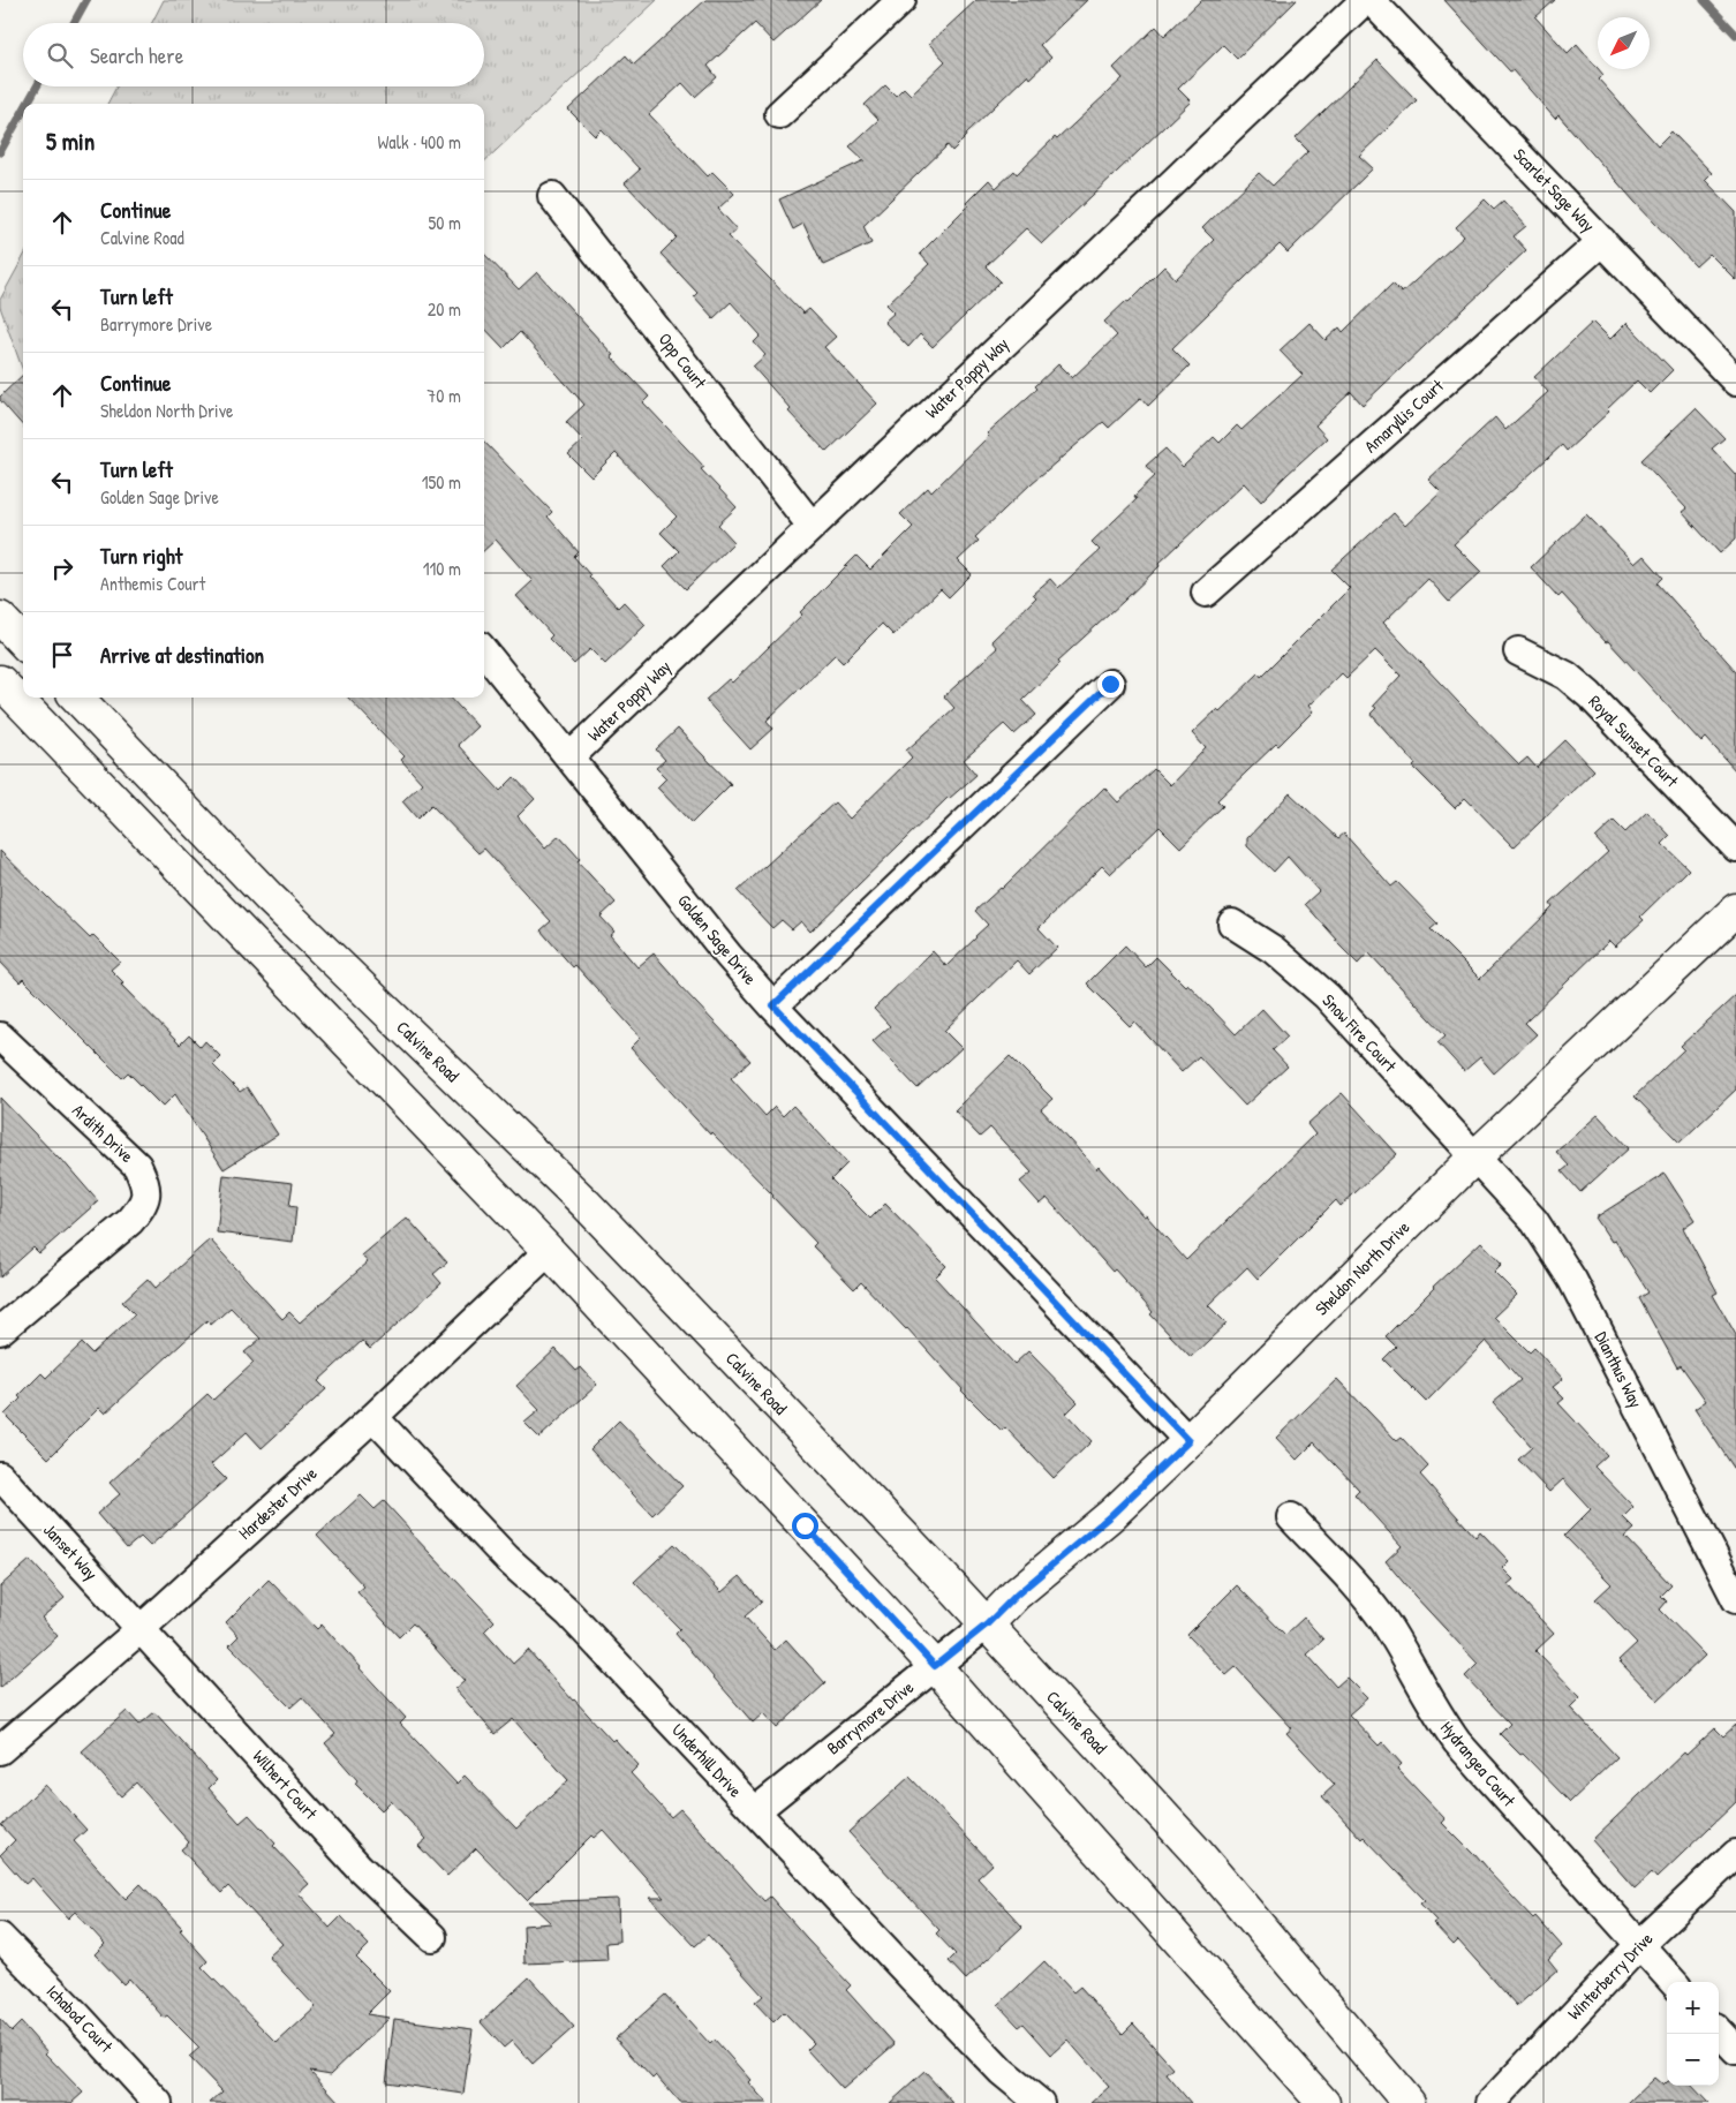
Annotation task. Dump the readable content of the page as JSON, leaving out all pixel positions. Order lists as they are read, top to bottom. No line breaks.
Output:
{"streets":{"main road":["Calvine Road","Sheldon North Drive"],"street":["Scarlet Sage Way","Opp Court","Water Poppy Way","Amaryllis Court","Royal Sunset Court","Golden Sage Drive","Snow Fire Court","Ardith Drive","Dianthus Way","Hardester Drive","Janset Way","Barrymore Drive","Underhill Drive","Hydrangea Court","Wilhert Court","Winterberry Drive","Ichabod Court"]},"crossings":[["Scarlet Sage Way","Amaryllis Court"],["Opp Court","Water Poppy Way"],["Water Poppy Way","Golden Sage Drive"],["Golden Sage Drive","Sheldon North Drive"],["Snow Fire Court","Sheldon North Drive"],["Snow Fire Court","Dianthus Way"],["Calvine Road","Sheldon North Drive"],["Calvine Road","Barrymore Drive"],["Sheldon North Drive","Dianthus Way"],["Sheldon North Drive","Barrymore Drive"],["Hardester Drive","Janset Way"],["Hardester Drive","Underhill Drive"],["Hardester Drive","Wilhert Court"],["Janset Way","Wilhert Court"],["Barrymore Drive","Underhill Drive"],["Hydrangea Court","Winterberry Drive"]],"north":"bottom left","page":{"search":"Search here","heading":["5 min","Walk · 400 m"],"list":[["Continue","Calvine Road","50 m"],["Turn left","Barrymore Drive","20 m"],["Continue","Sheldon North Drive","70 m"],["Turn left","Golden Sage Drive","150 m"],["Turn right","Anthemis Court","110 m"],"Arrive at destination"],"map_buttons":["+","−"]}}
